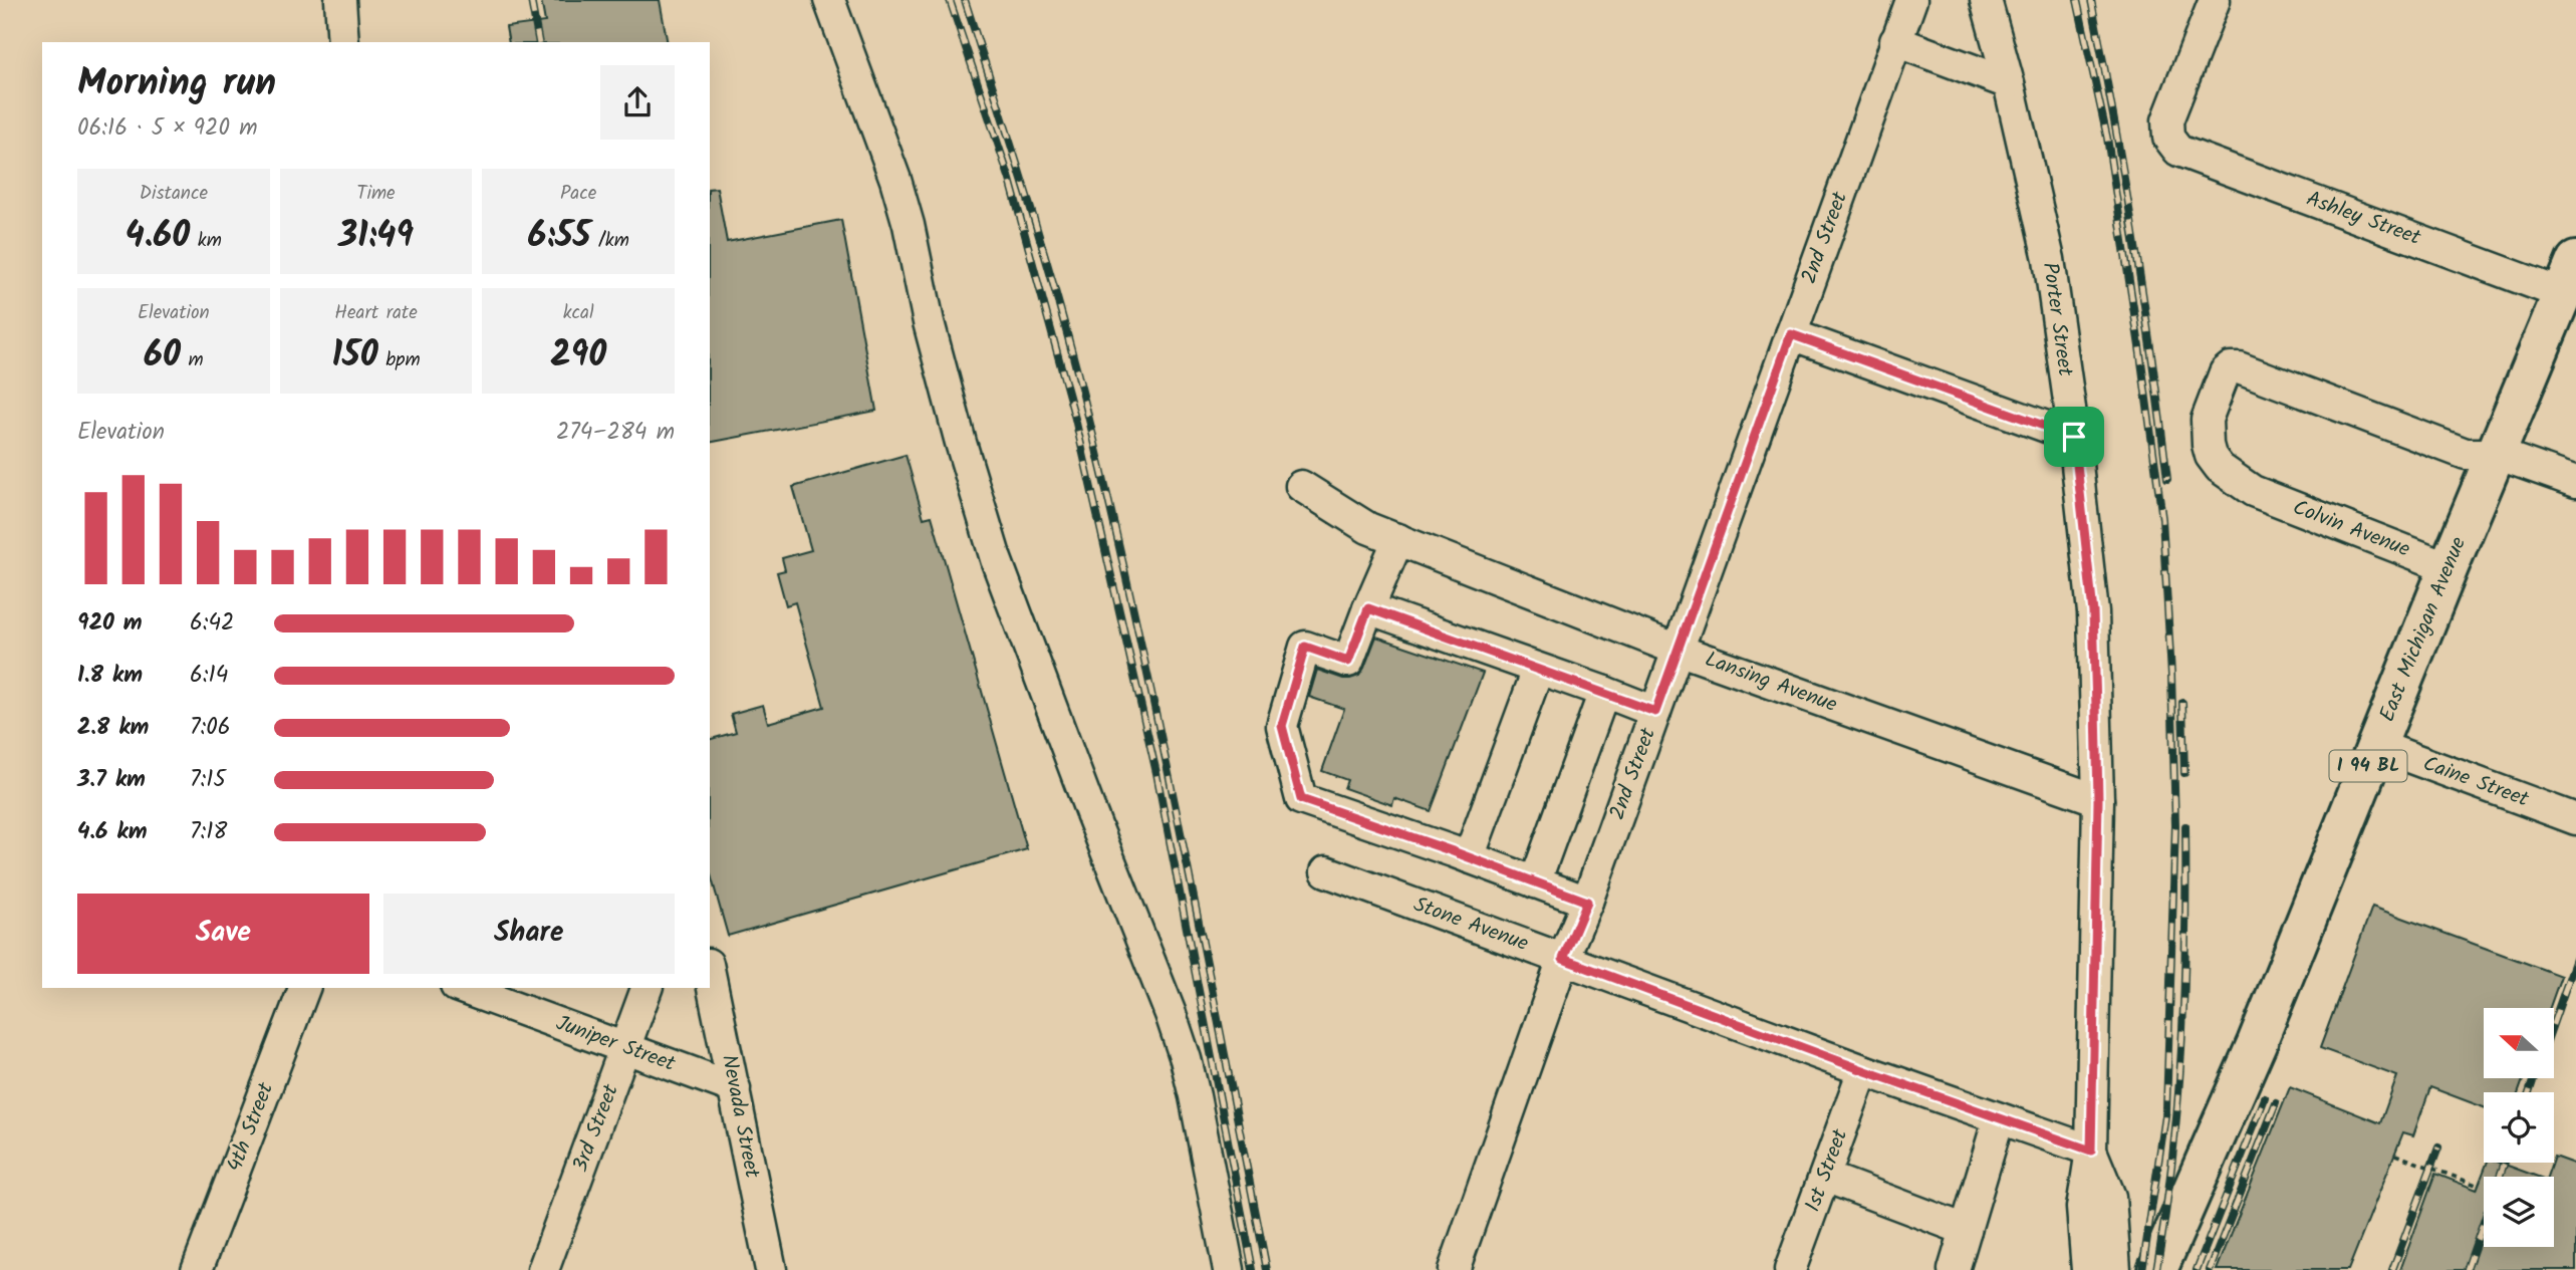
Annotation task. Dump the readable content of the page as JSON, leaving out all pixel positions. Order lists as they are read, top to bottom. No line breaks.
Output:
{"streets":{"highway":["East Michigan Avenue","I 94 BL"],"street":["Ashley Street","2nd Street","Porter Street","Colvin Avenue","Lansing Avenue","Caine Street","Stone Avenue","Juniper Street","Nevada Street","4th Street","3rd Street","1st Street"]},"crossings":[["Ashley Street","East Michigan Avenue"],["2nd Street","Lansing Avenue"],["2nd Street","Stone Avenue"],["Porter Street","Lansing Avenue"],["Porter Street","Stone Avenue"],["Colvin Avenue","East Michigan Avenue"],["East Michigan Avenue","Caine Street"],["Stone Avenue","1st Street"],["Juniper Street","Nevada Street"],["Juniper Street","3rd Street"]],"north":"left","page":{"heading":["Morning run","06:16 · 5 × 920 m"],"stats":[["Distance","4.60 km"],["Time","31:49"],["Pace","6:55 /km"],["Elevation","60 m"],["Heart rate","150 bpm"],["kcal","290"]],"chart":["Elevation","274–284 m"],"list":[{"name":"920 m","note":"6:42"},{"name":"1.8 km","note":"6:14"},{"name":"2.8 km","note":"7:06"},{"name":"3.7 km","note":"7:15"},{"name":"4.6 km","note":"7:18"}],"buttons":["Save","Share"]}}
